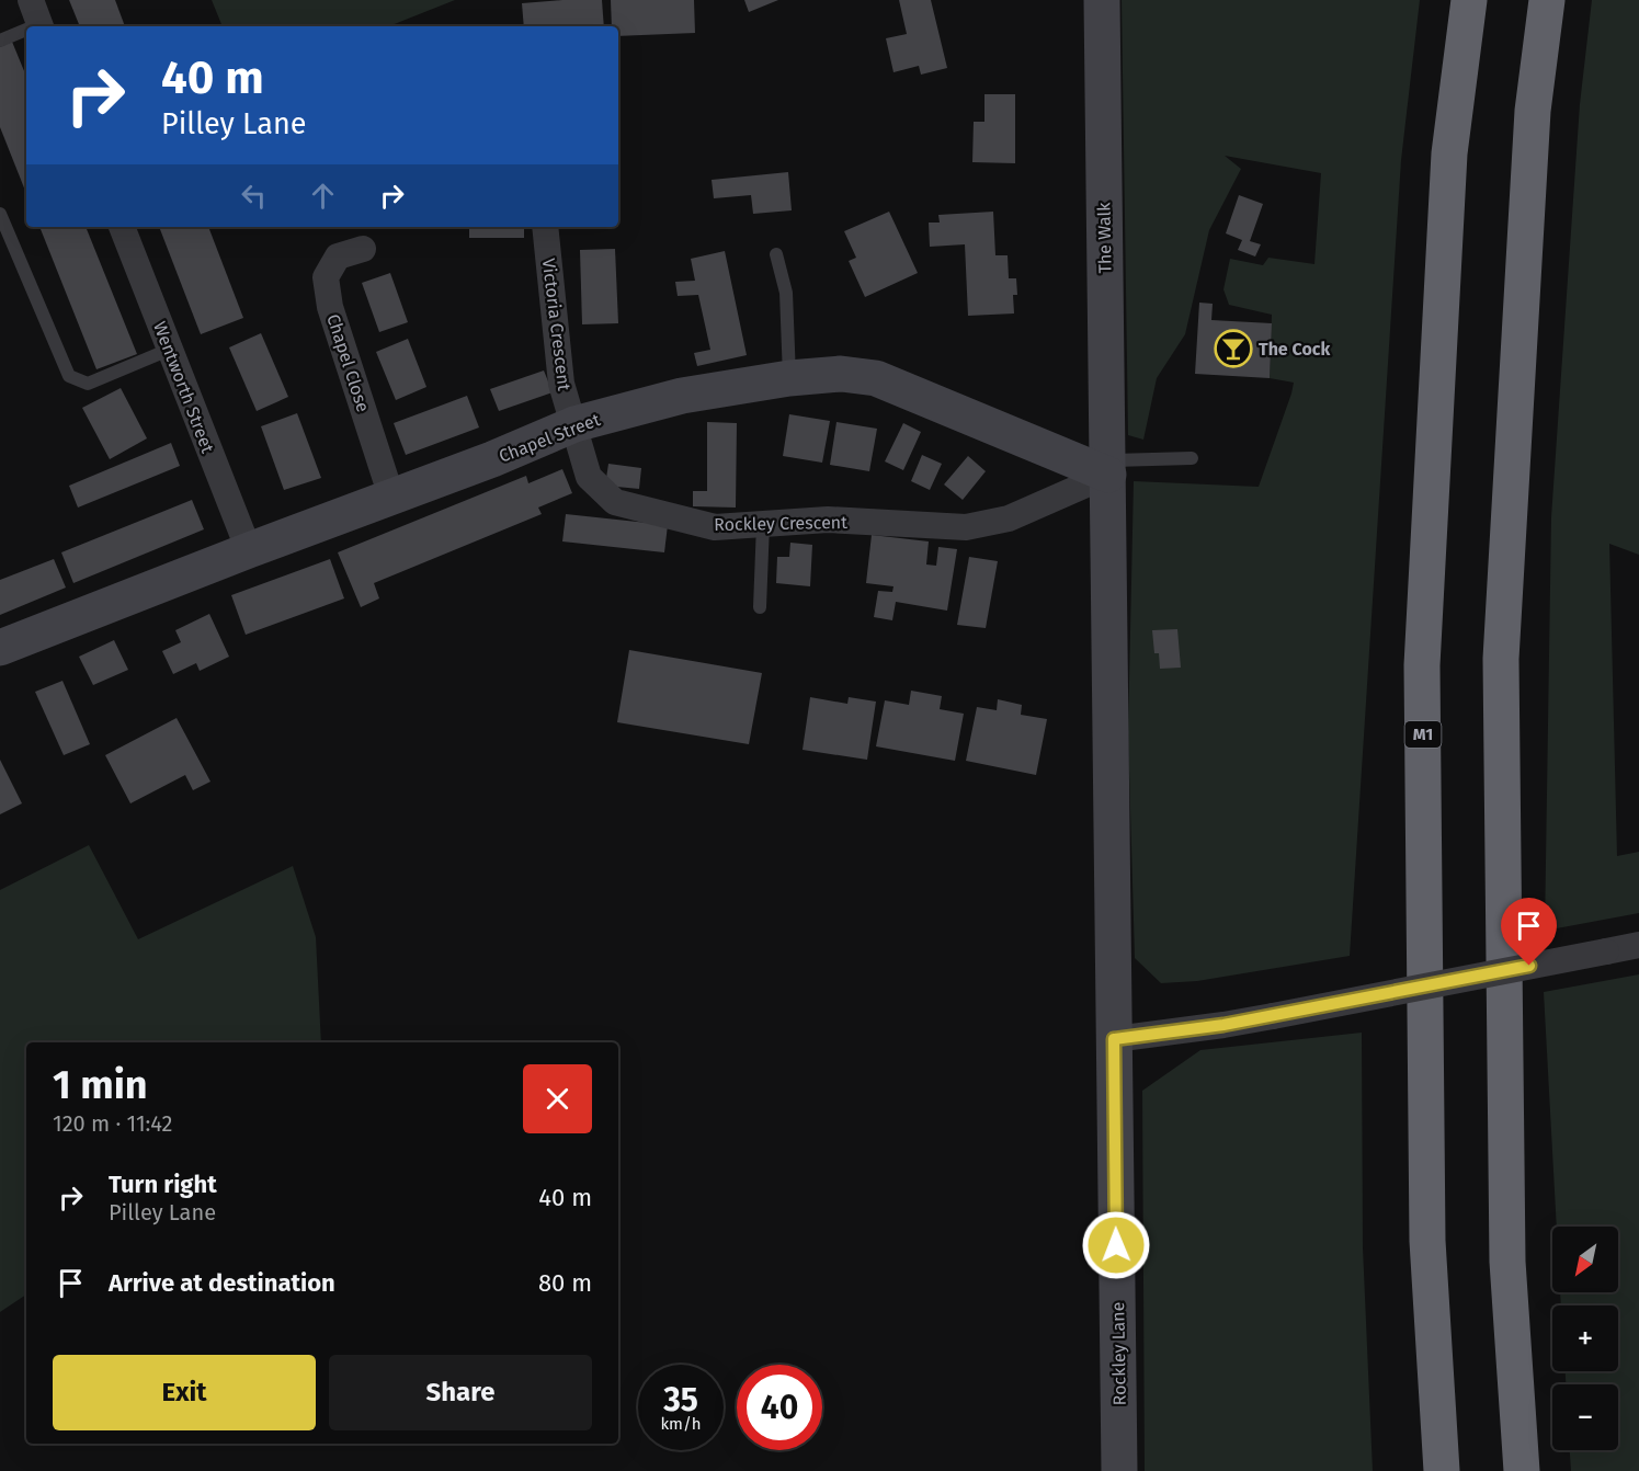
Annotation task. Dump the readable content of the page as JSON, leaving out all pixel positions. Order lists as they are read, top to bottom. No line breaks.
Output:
{"streets":{"highway":["M1"],"street":["The Walk","Victoria Crescent","Chapel Close","Wentworth Street","Chapel Street","Rockley Crescent","Rockley Lane"]},"crossings":[["The Walk","Chapel Street"],["The Walk","Rockley Crescent"],["The Walk","Rockley Lane"],["Victoria Crescent","Chapel Street"],["Victoria Crescent","Rockley Crescent"],["Chapel Close","Chapel Street"],["Wentworth Street","Chapel Street"],["Chapel Street","Rockley Crescent"]],"places":{"bar":["The Cock"]},"north":"bottom left","page":{"turn":["40 m","Pilley Lane"],"heading":["1 min","120 m · 11:42"],"list":[{"name":"Turn right","note":"Pilley Lane","value":"40 m"},{"name":"Arrive at destination","value":"80 m"}],"map_buttons":["+","−"],"buttons":["Exit","Share"],"speed":"35 km/h","limit":"40"}}
